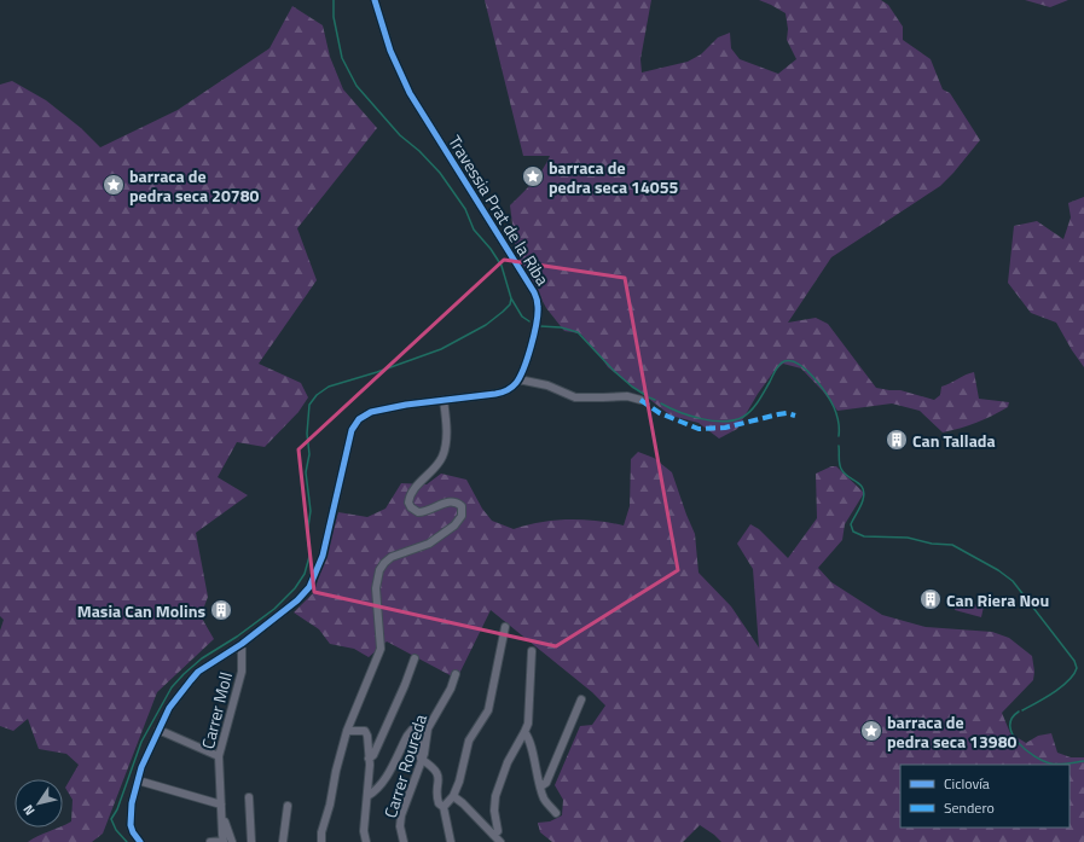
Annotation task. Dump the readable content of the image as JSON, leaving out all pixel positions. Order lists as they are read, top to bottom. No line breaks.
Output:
{"streets":{"street":["Travessia Prat de la Riba","Carrer Moll","Carrer Roureda"]},"places":{"place":["barraca de pedra seca 14055","barraca de pedra seca 20780","barraca de pedra seca 13980"],"building":["Can Tallada","Can Riera Nou","Masia Can Molins"]},"legend":["Ciclovía","Sendero"],"north":"bottom left"}
